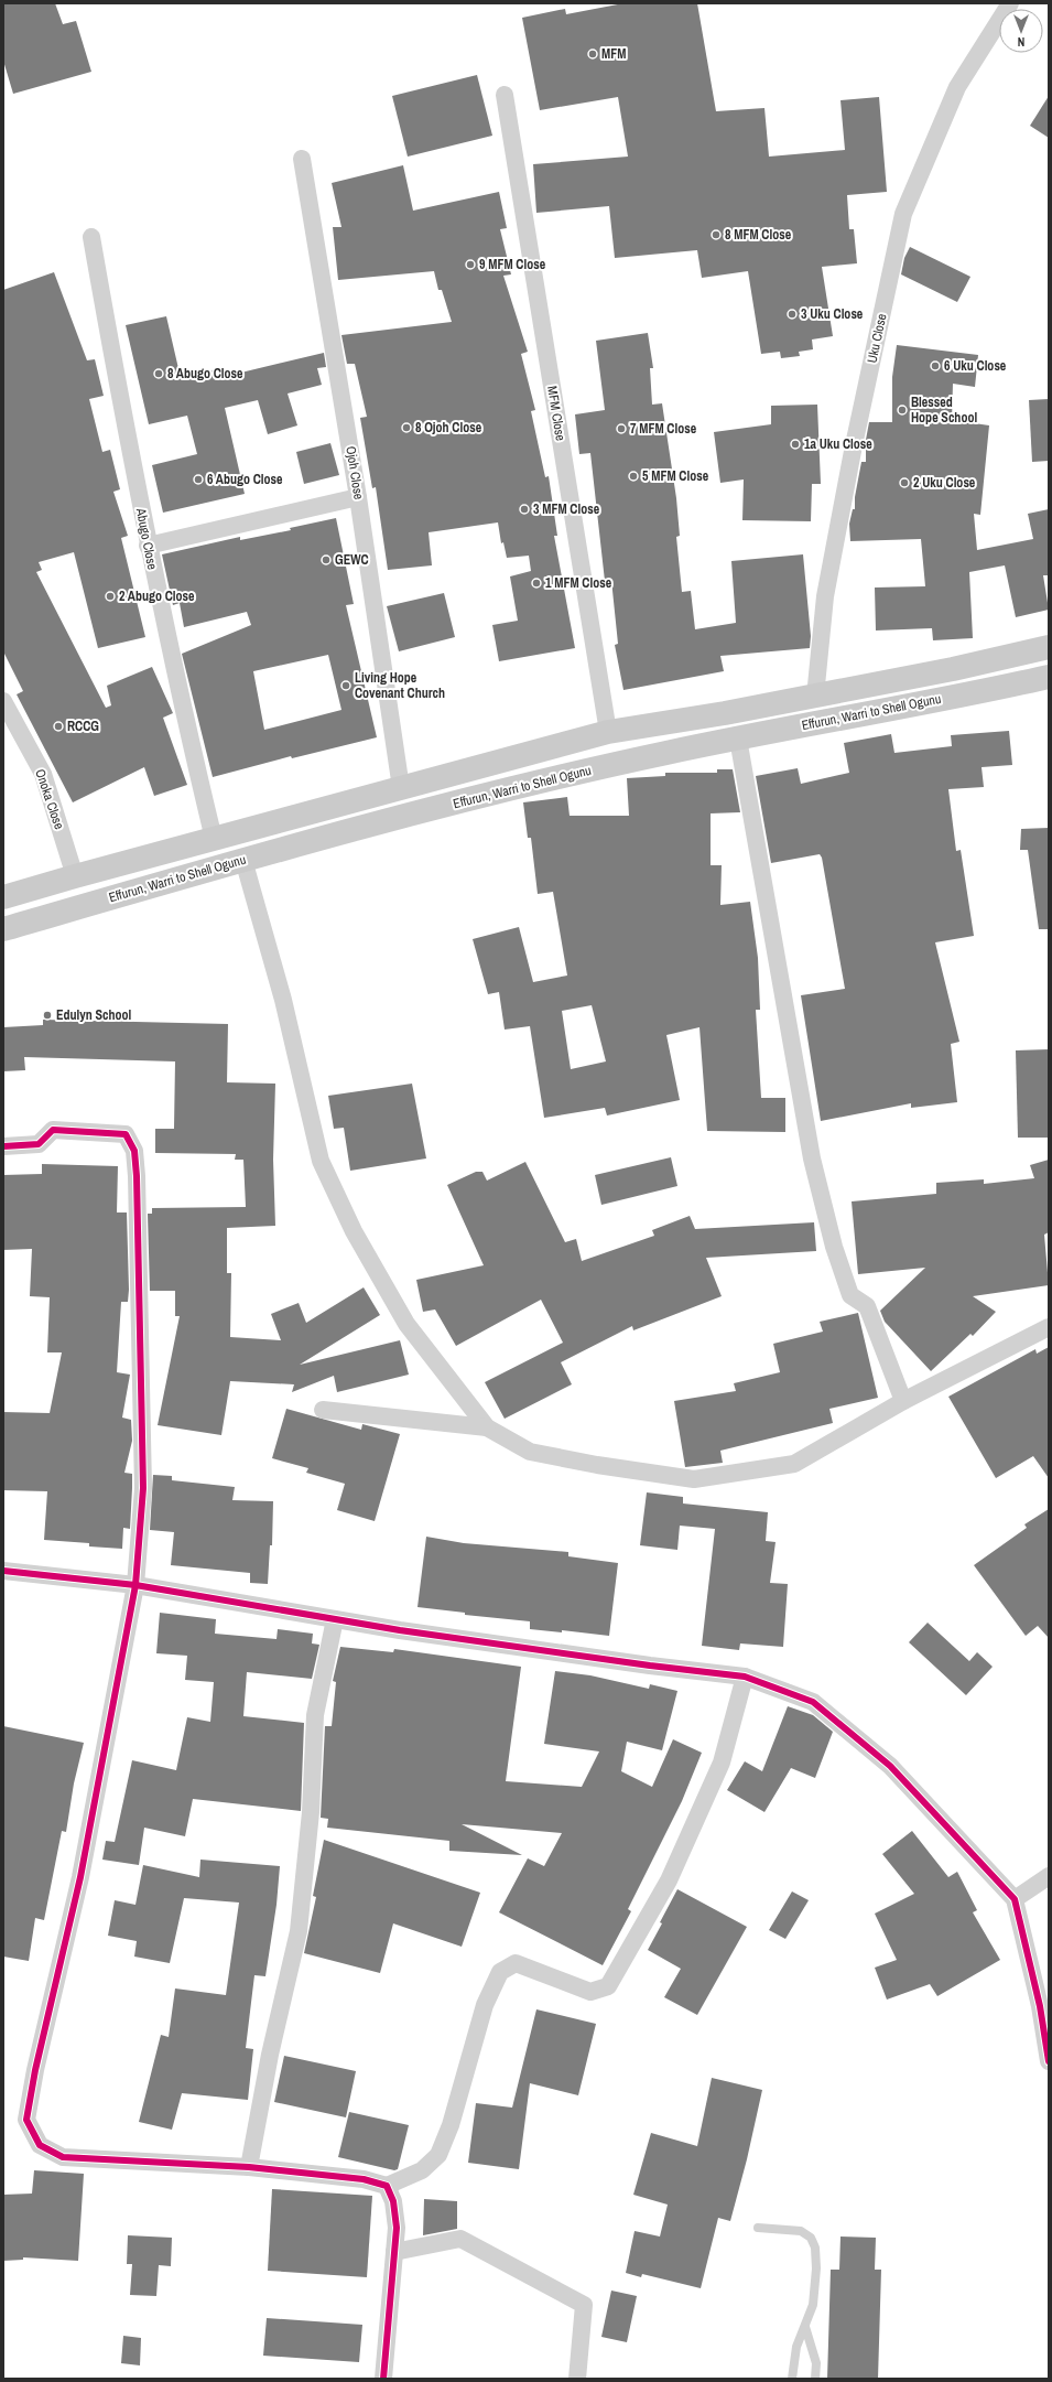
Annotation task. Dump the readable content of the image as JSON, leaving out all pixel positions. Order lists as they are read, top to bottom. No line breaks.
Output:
{"streets":{"main road":["Effurun, Warri to Shell Ogunu"],"street":["Uku Close","MFM Close","Ojoh Close","Abugo Close","Onoka Close"]},"crossings":[["Uku Close","Effurun, Warri to Shell Ogunu"],["MFM Close","Effurun, Warri to Shell Ogunu"],["Ojoh Close","Effurun, Warri to Shell Ogunu"],["Abugo Close","Effurun, Warri to Shell Ogunu"],["Effurun, Warri to Shell Ogunu","Onoka Close"]],"places":["MFM","8 MFM Close","9 MFM Close","3 Uku Close","6 Uku Close","8 Abugo Close","Blessed Hope School","8 Ojoh Close","7 MFM Close","1a Uku Close","5 MFM Close","6 Abugo Close","2 Uku Close","3 MFM Close","GEWC","1 MFM Close","2 Abugo Close","Living Hope Covenant Church","RCCG","Edulyn School"],"north":"bottom"}
